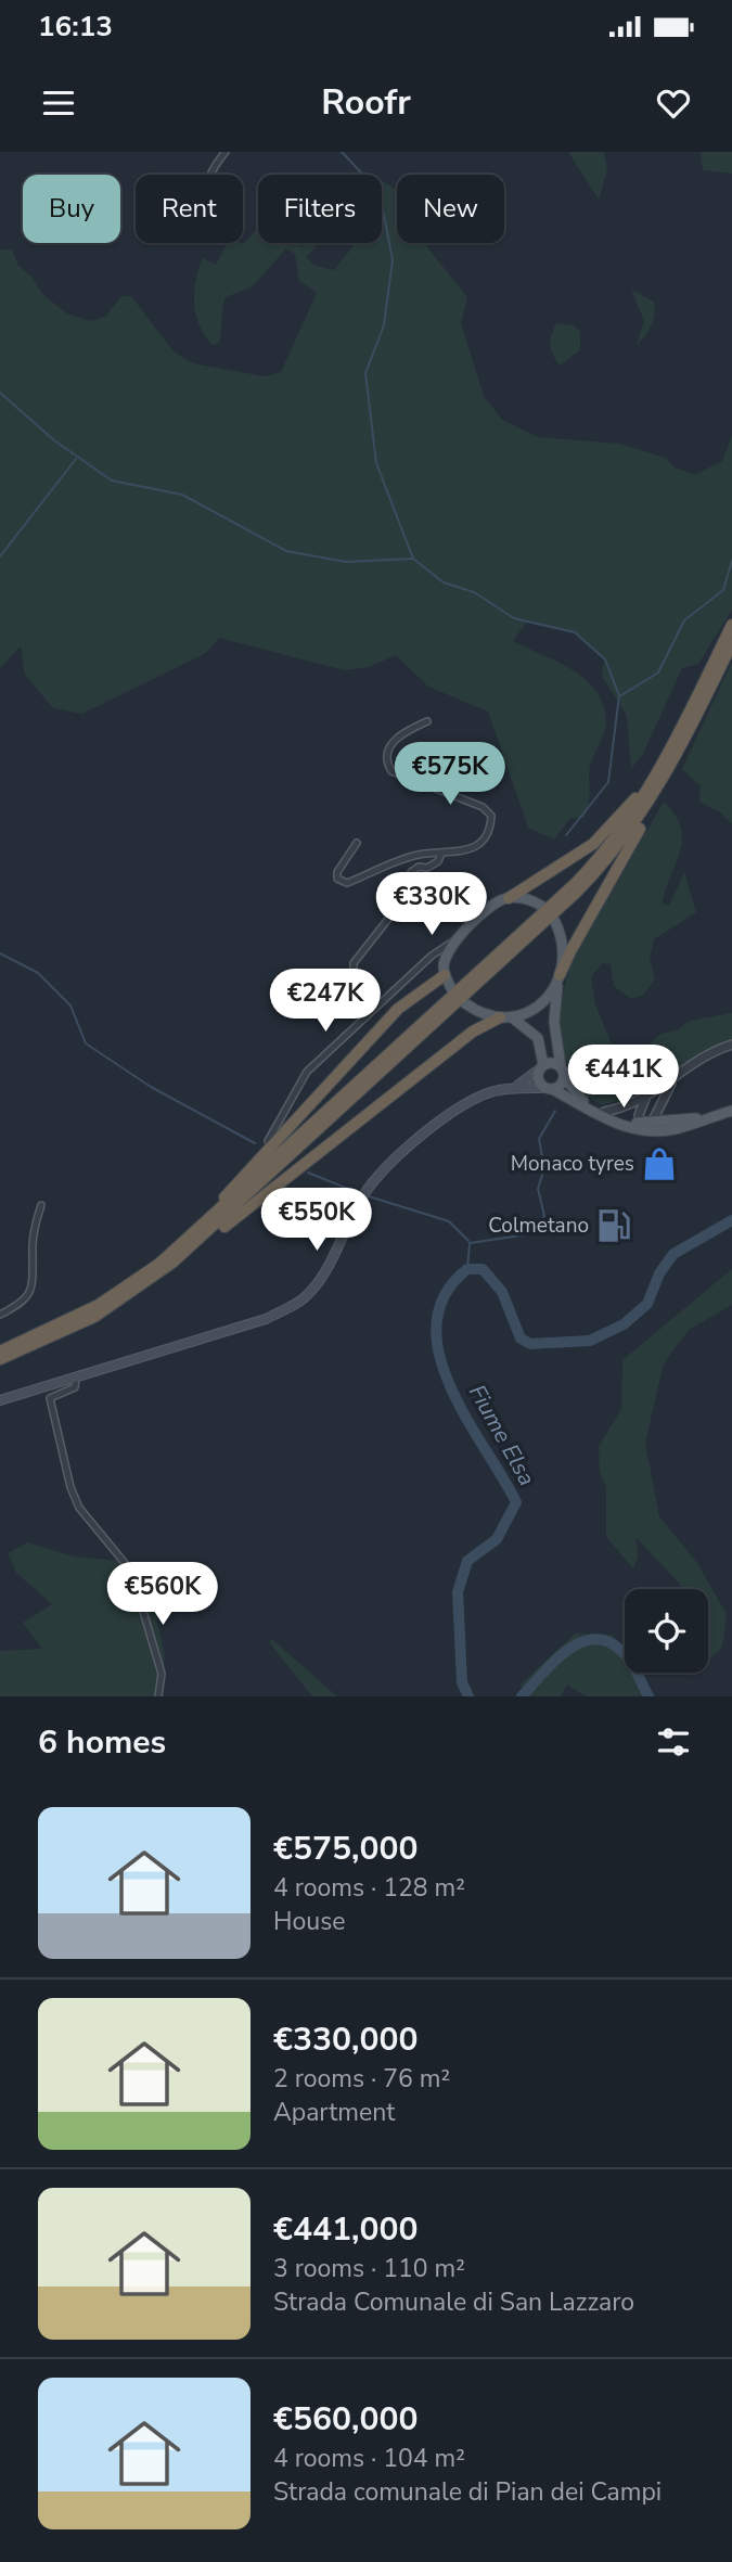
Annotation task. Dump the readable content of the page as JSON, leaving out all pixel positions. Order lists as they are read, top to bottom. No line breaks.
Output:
{"water":["Fiume Elsa"],"places":{"shop":["Monaco tyres"],"fuel station":["Colmetano"]},"page":{"status":"16:13","header":"Roofr","chip":["Buy","Rent","Filters","New"],"price":["€575K","€330K","€247K","€441K","€550K","€560K"],"heading":"6 homes","list":[{"name":"€575,000","note":"4 rooms · 128 m² · House"},{"name":"€330,000","note":"2 rooms · 76 m² · Apartment"},{"name":"€441,000","note":"3 rooms · 110 m² · Strada Comunale di San Lazzaro"},{"name":"€560,000","note":"4 rooms · 104 m² · Strada comunale di Pian dei Campi"}]}}
